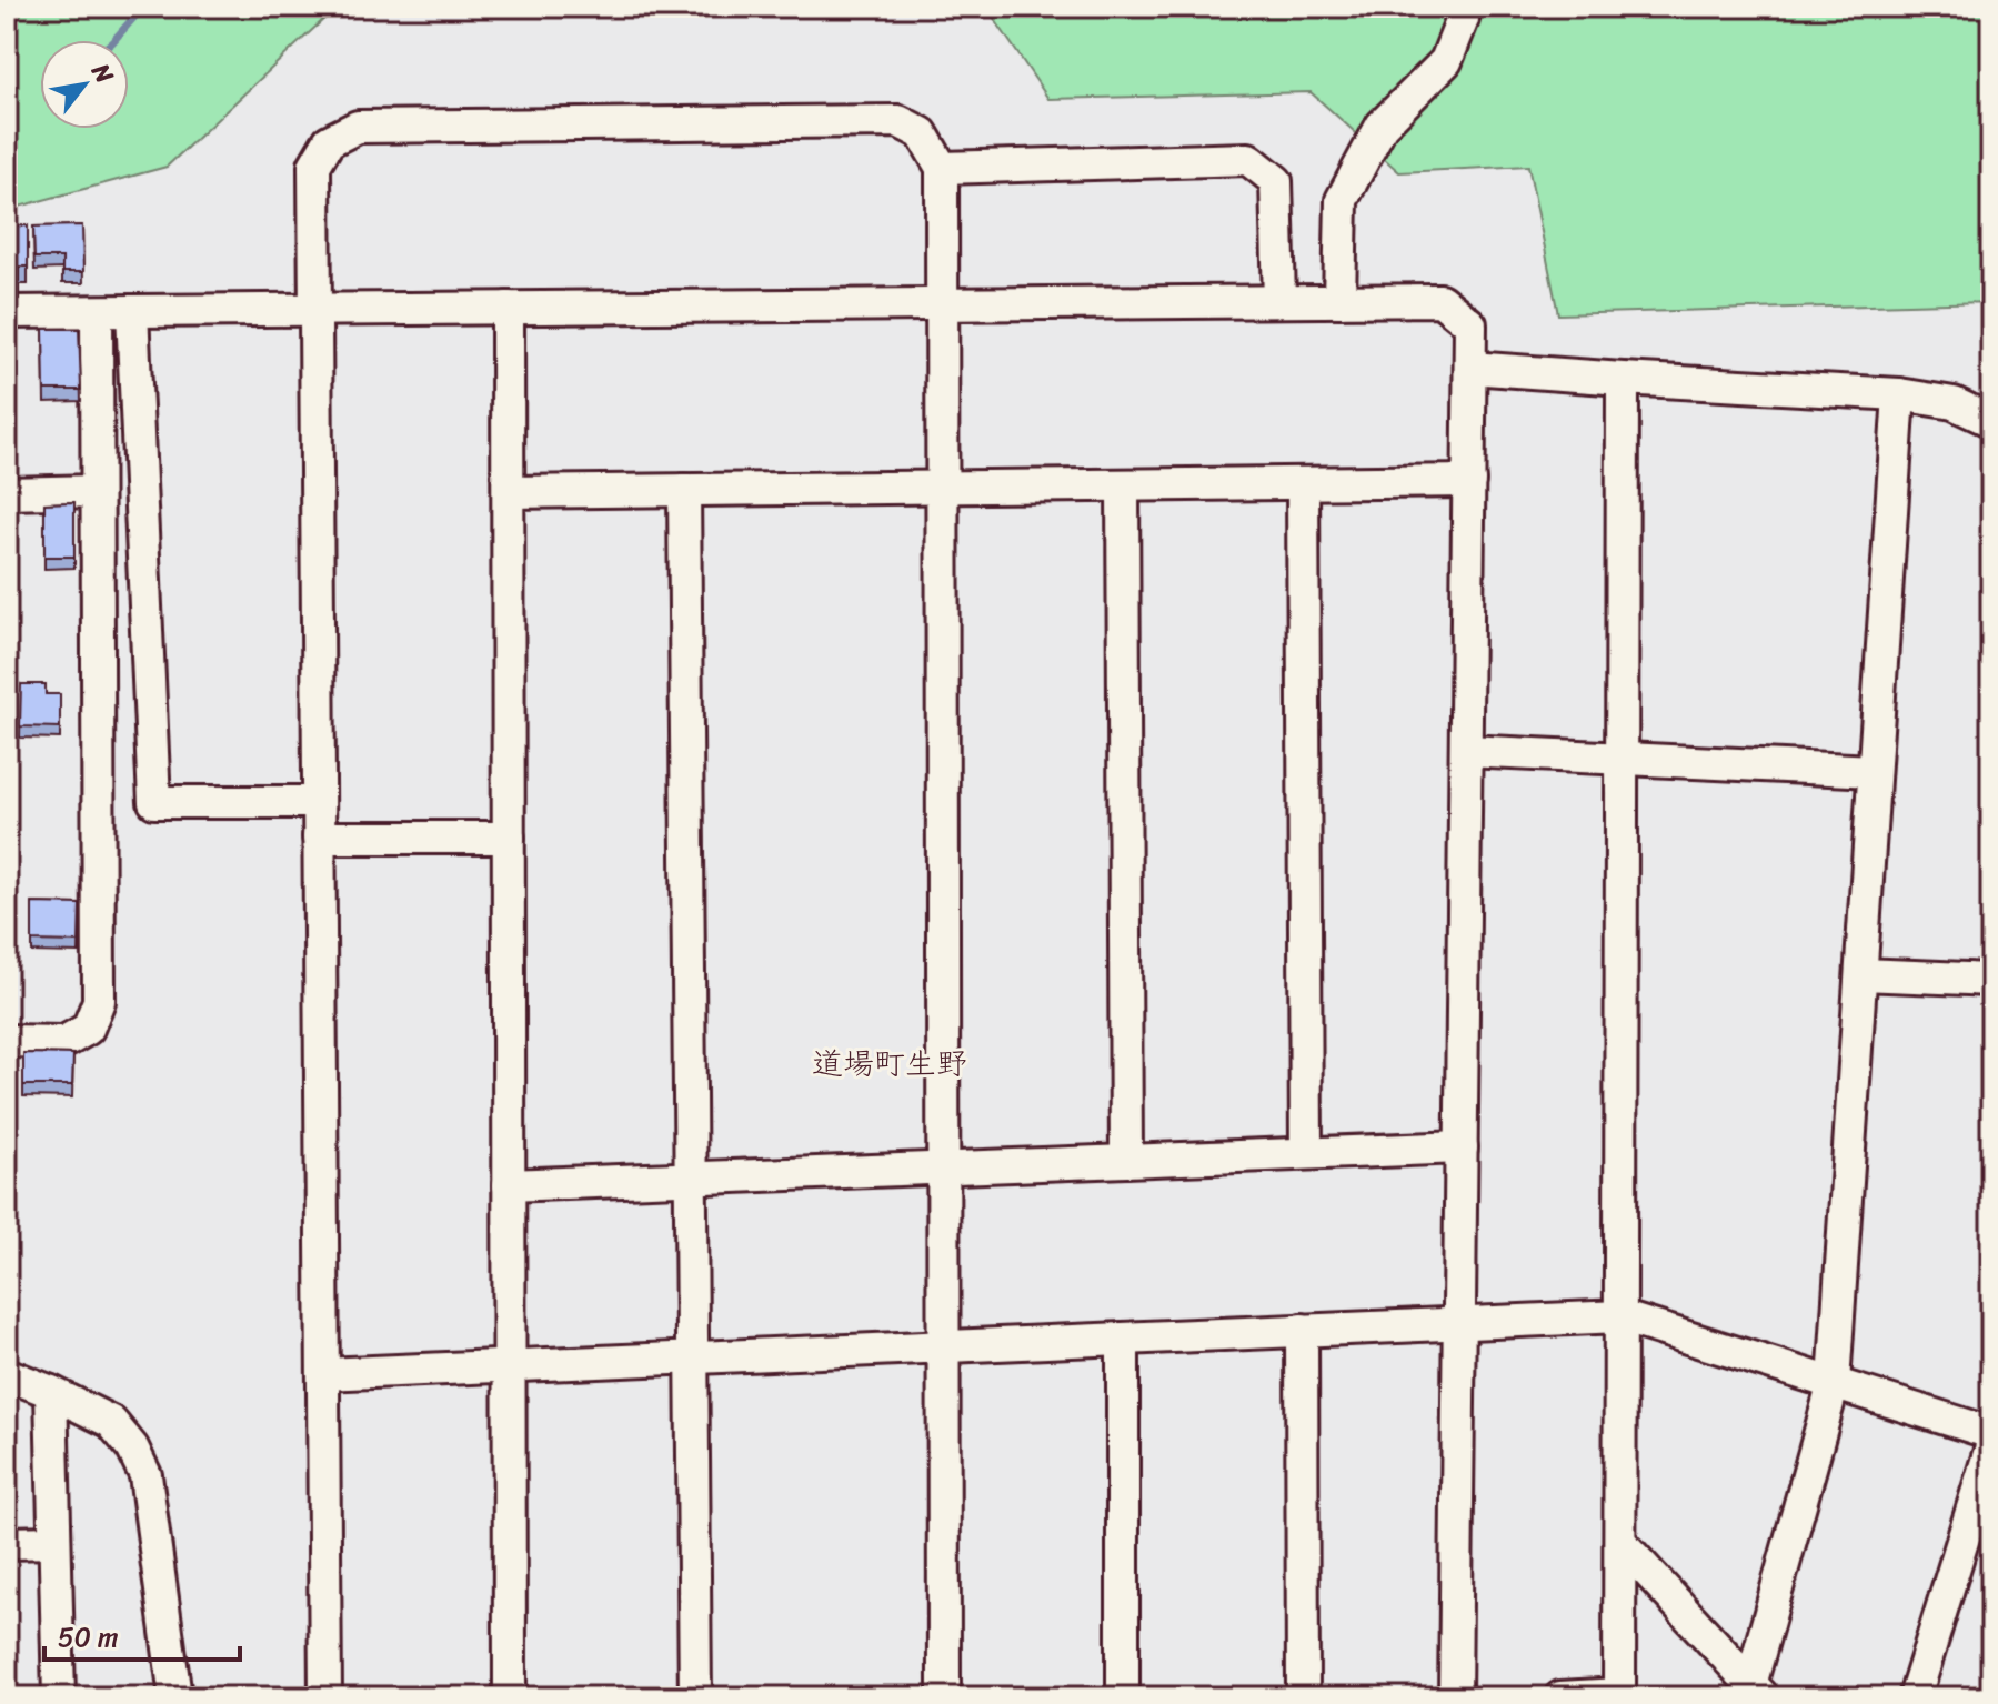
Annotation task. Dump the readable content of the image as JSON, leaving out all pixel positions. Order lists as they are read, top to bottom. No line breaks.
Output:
{"districts":["道場町生野"],"scale_bar":"50 m","north":"top right"}
